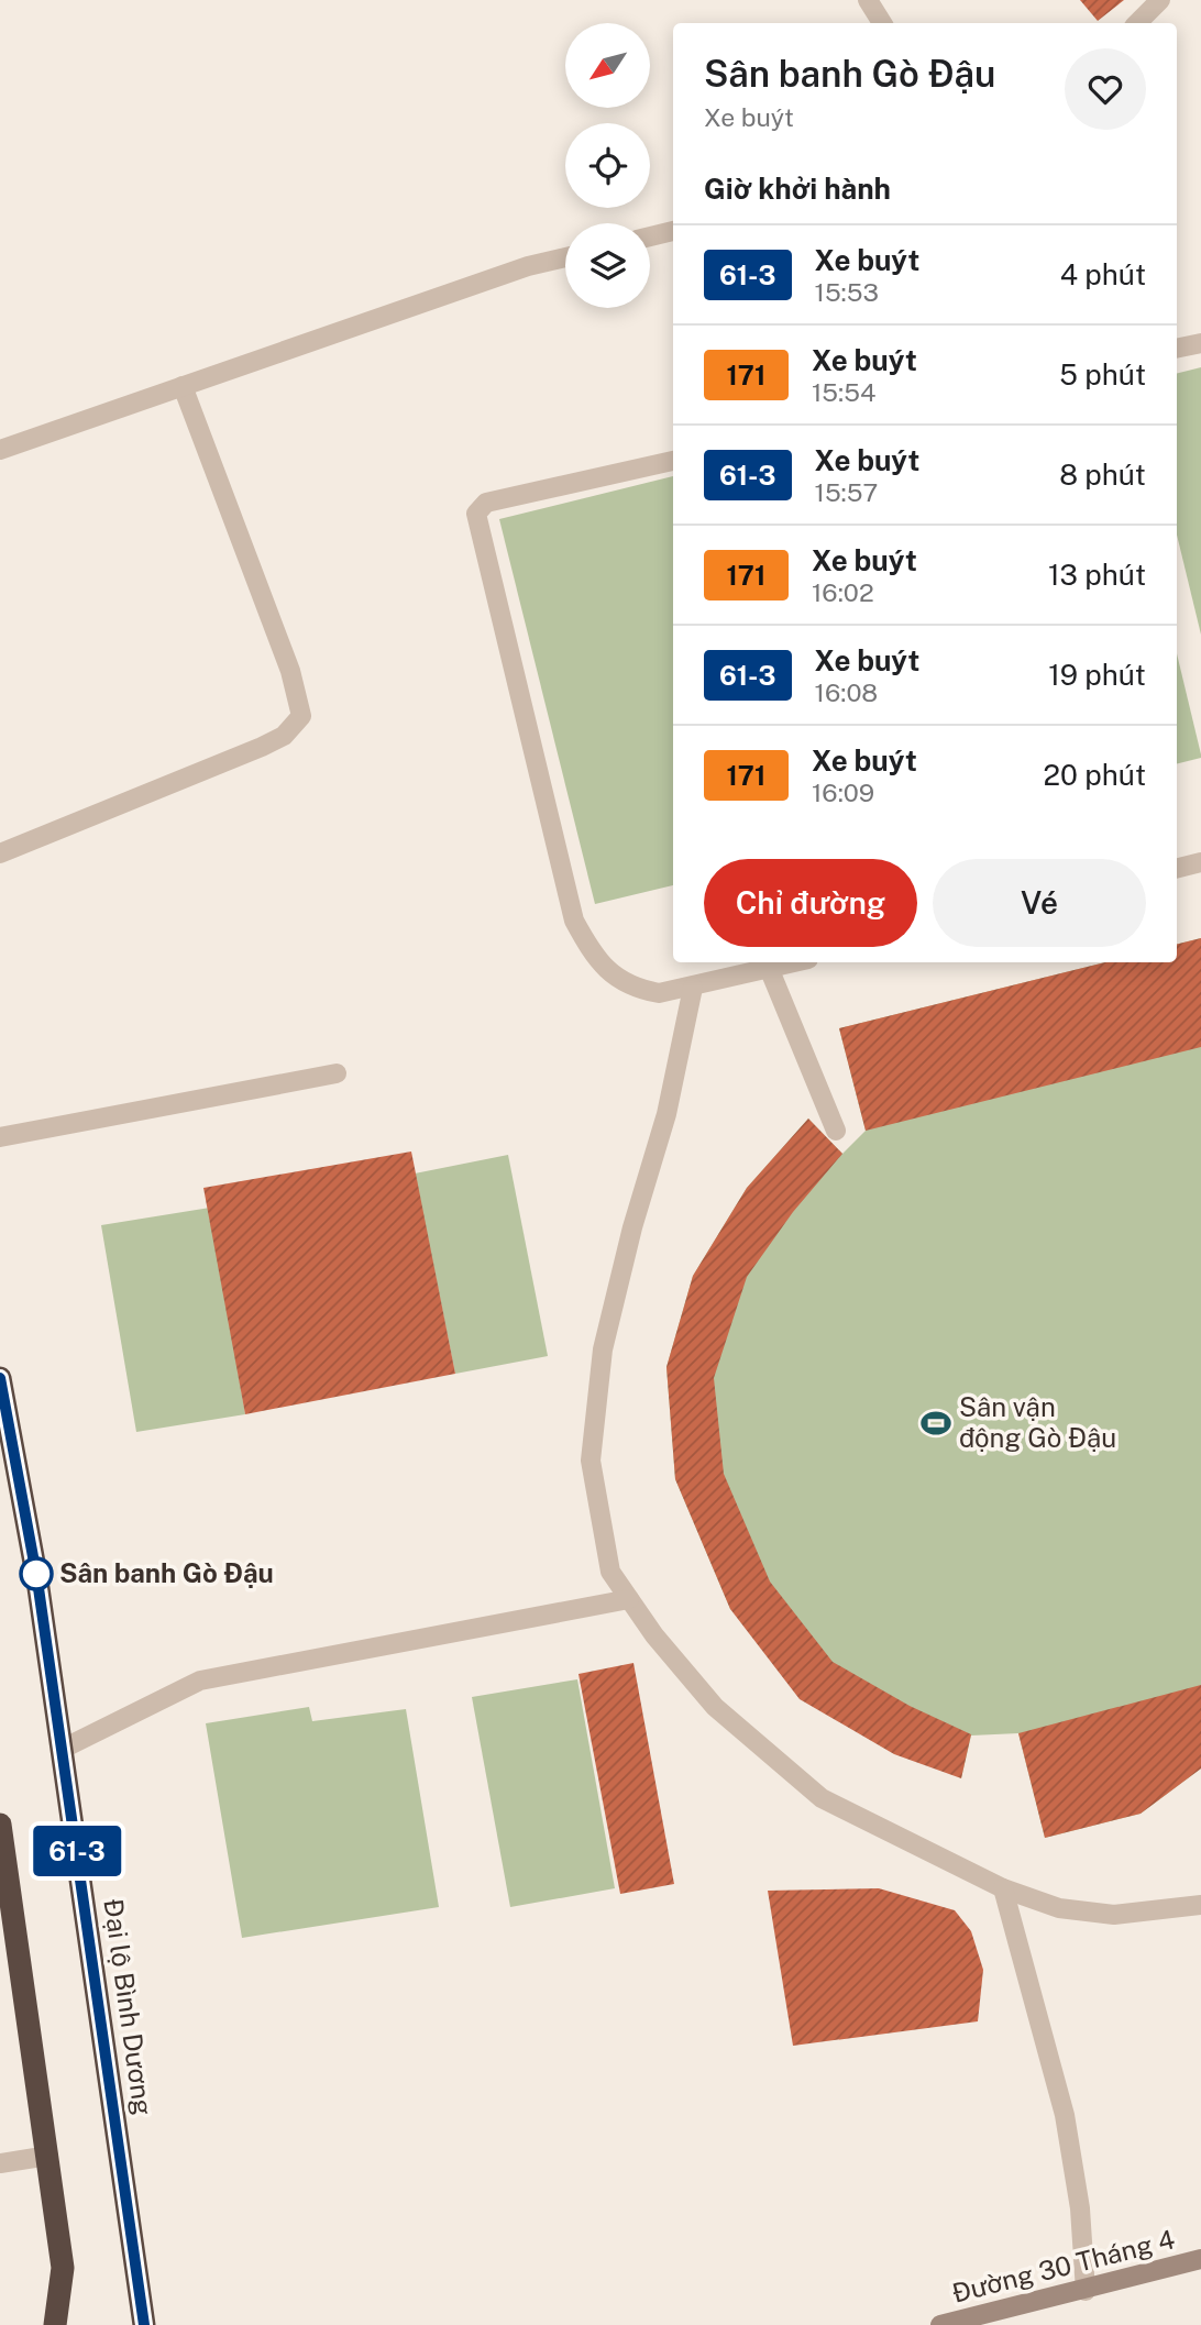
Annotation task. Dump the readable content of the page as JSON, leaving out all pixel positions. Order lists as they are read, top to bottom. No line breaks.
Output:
{"streets":{"highway":["Đại lộ Bình Dương"],"main road":["Đường 30 Tháng 4"]},"places":{"sports":["Sân vận động Gò Đậu"],"other":["Sân banh Gò Đậu"]},"lines":["bus line 61-3"],"north":"bottom left","page":{"on_map":"61-3","heading":[["Sân banh Gò Đậu","Xe buýt"],"Giờ khởi hành"],"list":[{"mark":"61-3","name":"Xe buýt","note":"15:53","value":"4 phút"},{"mark":"171","name":"Xe buýt","note":"15:54","value":"5 phút"},{"mark":"61-3","name":"Xe buýt","note":"15:57","value":"8 phút"},{"mark":"171","name":"Xe buýt","note":"16:02","value":"13 phút"},{"mark":"61-3","name":"Xe buýt","note":"16:08","value":"19 phút"},{"mark":"171","name":"Xe buýt","note":"16:09","value":"20 phút"}],"buttons":["Chỉ đường","Vé"]}}
